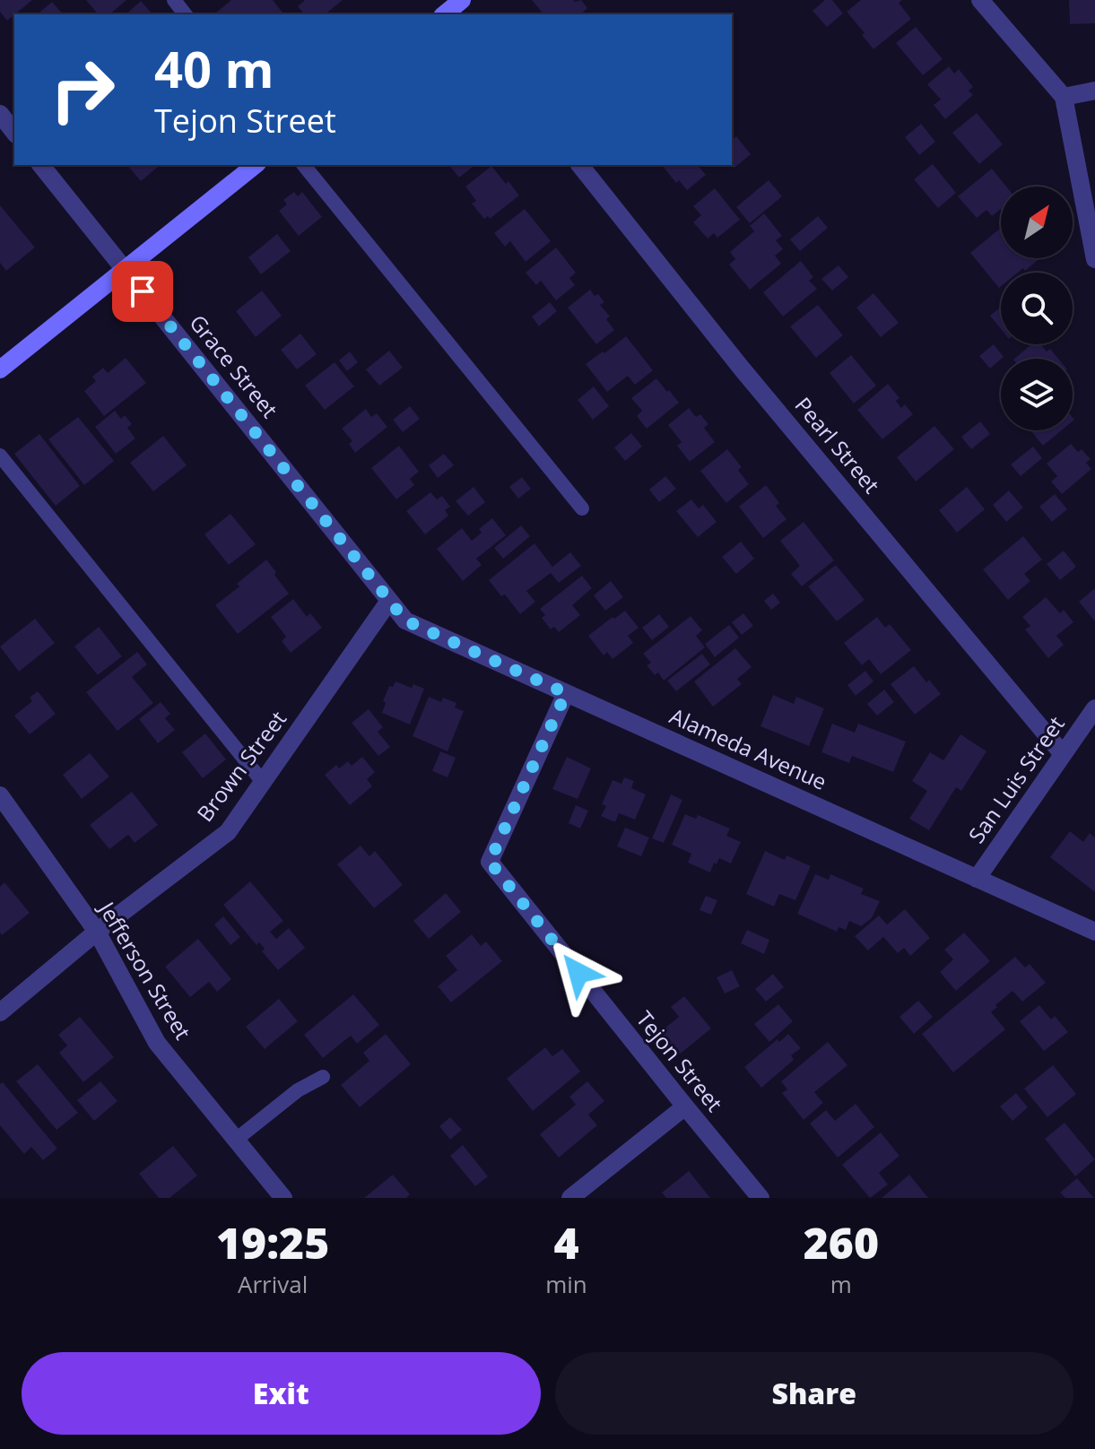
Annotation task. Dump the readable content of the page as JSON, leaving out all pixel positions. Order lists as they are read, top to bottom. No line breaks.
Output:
{"streets":{"street":["Grace Street","Pearl Street","Alameda Avenue","Brown Street","San Luis Street","Jefferson Street","Tejon Street"]},"crossings":[["Grace Street","Alameda Avenue"],["Grace Street","Brown Street"],["Pearl Street","San Luis Street"],["Alameda Avenue","Brown Street"],["Alameda Avenue","San Luis Street"],["Alameda Avenue","Tejon Street"],["Brown Street","Jefferson Street"]],"north":"top right","page":{"turn":["40 m","Tejon Street"],"eta":["19:25","Arrival","4","min","260","m"],"buttons":["Exit","Share"]}}
